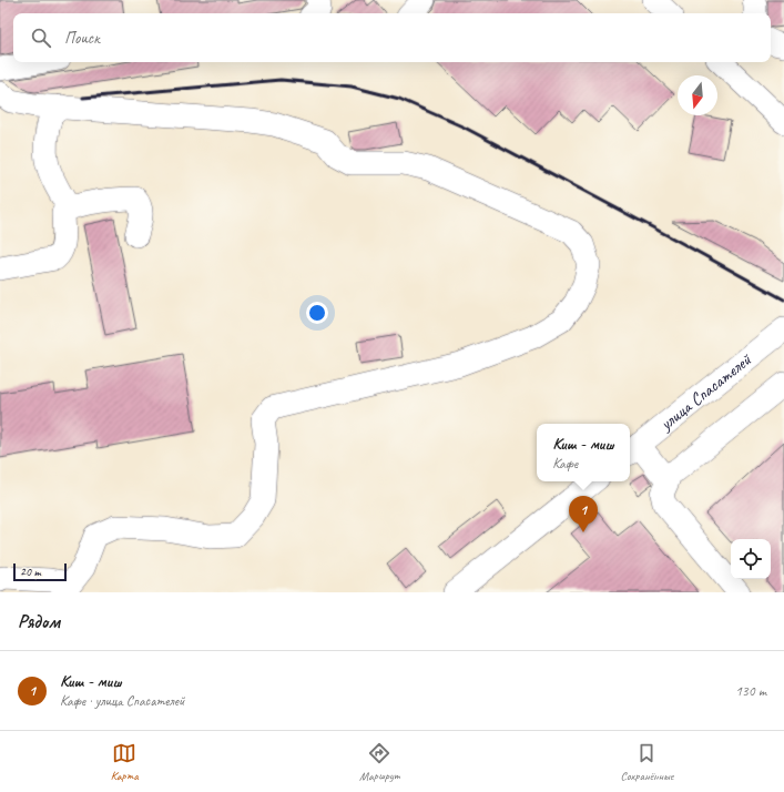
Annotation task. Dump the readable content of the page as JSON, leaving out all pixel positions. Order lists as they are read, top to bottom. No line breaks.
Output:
{"streets":{"street":["улица Спасателей"]},"scale_bar":"20 m","north":"bottom","page":{"search":"Поиск","popup":["Киш - миш","Кафе"],"pins":"1","scale":"20 m","heading":"Рядом","list":[{"mark":"1","name":"Киш - миш","note":"Кафе · улица Спасателей","value":"130 m"}],"nav":["Карта","Маршрут","Сохранённые"]}}
